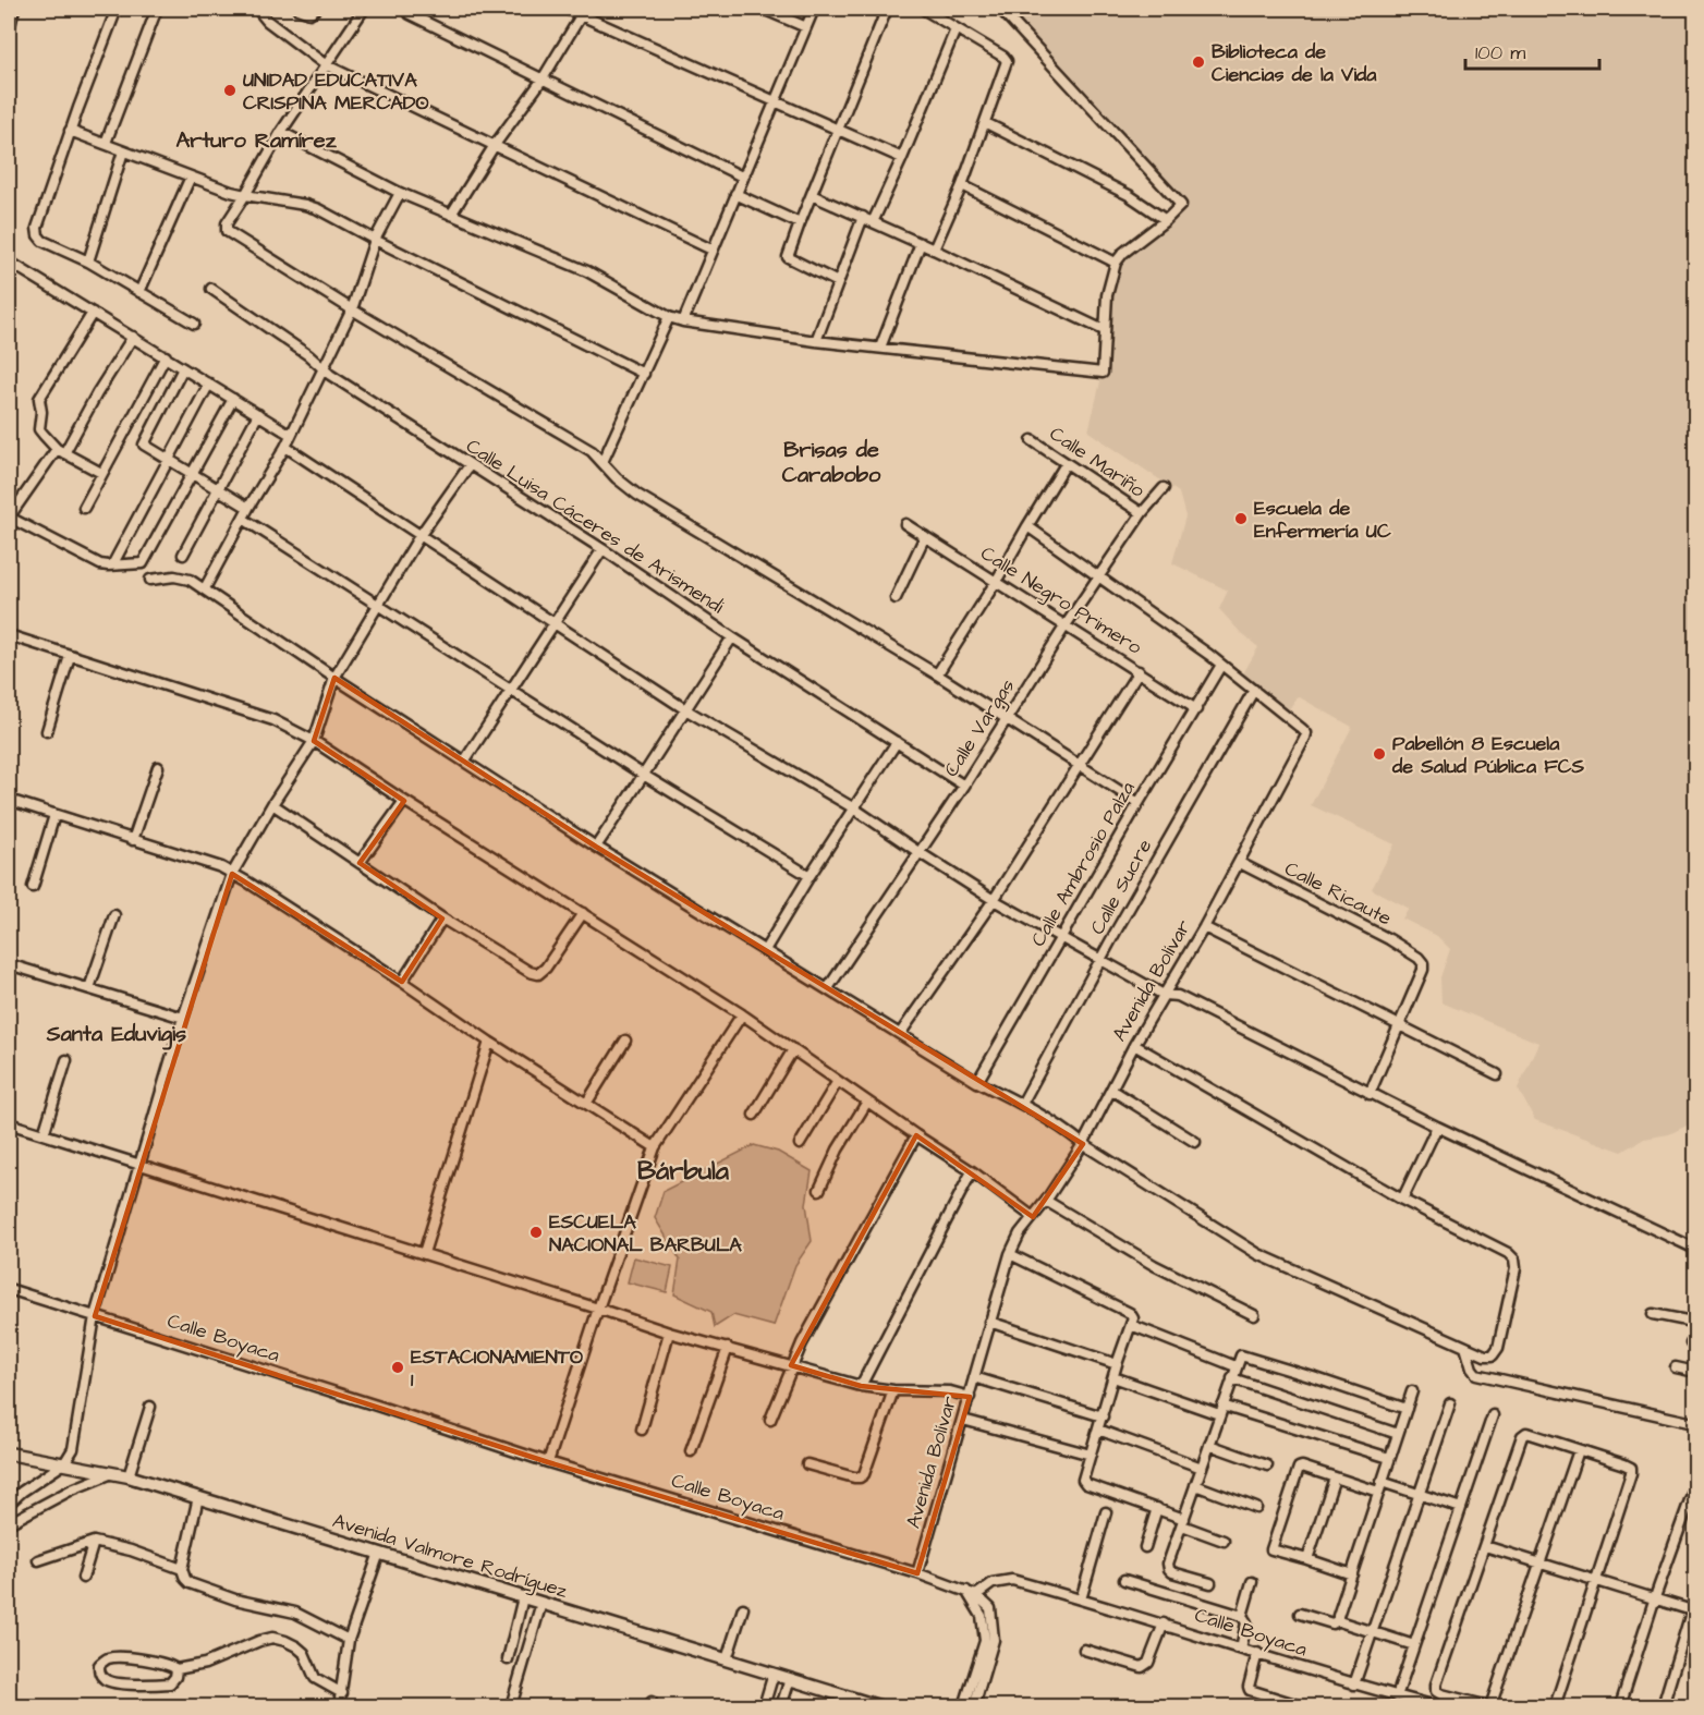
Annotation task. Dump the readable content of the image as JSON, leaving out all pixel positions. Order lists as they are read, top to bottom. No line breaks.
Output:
{"streets":{"street":["Calle Mariño","Calle Luisa Cáceres de Arismendi","Calle Negro Primero","Calle Vargas","Calle Ambrosio Palza","Calle Sucre","Calle Ricaute","Avenida Bolívar","Calle Boyaca","Avenida Valmore Rodríguez"]},"crossings":[["Calle Mariño","Calle Vargas"],["Calle Luisa Cáceres de Arismendi","Calle Vargas"],["Calle Negro Primero","Calle Vargas"],["Calle Negro Primero","Calle Ambrosio Palza"],["Calle Vargas","Avenida Bolívar"],["Calle Ambrosio Palza","Avenida Bolívar"],["Calle Sucre","Avenida Bolívar"],["Calle Ricaute","Avenida Bolívar"],["Avenida Bolívar","Calle Boyaca"]],"districts":["Arturo Ramírez","Brisas de Carabobo","Santa Eduvigis","Bárbula"],"places":["Biblioteca de Ciencias de la Vida","UNIDAD EDUCATIVA CRISPINA MERCADO","Escuela de Enfermería UC","Pabellón 8 Escuela de Salud Pública FCS","ESCUELA NACIONAL BARBULA","ESTACIONAMIENTO 1"],"scale_bar":"100 m"}
